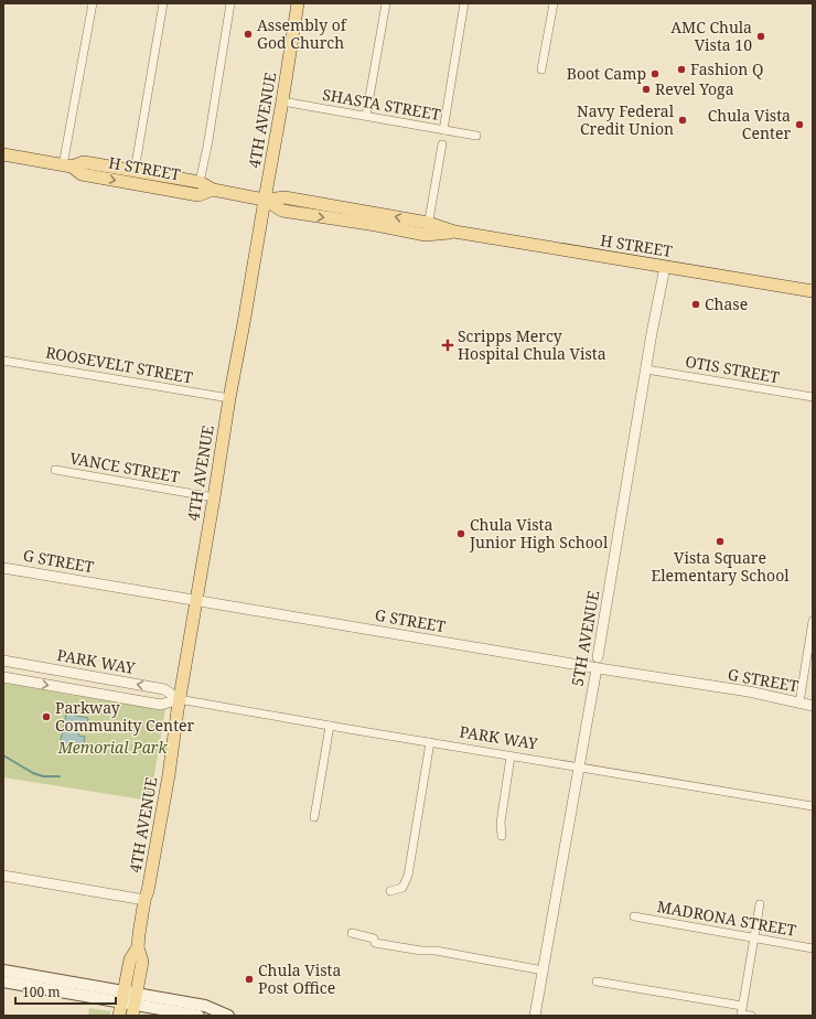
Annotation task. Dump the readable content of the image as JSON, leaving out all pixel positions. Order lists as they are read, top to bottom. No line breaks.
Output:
{"streets":{"main road":["4TH AVENUE","H STREET"],"street":["SHASTA STREET","ROOSEVELT STREET","OTIS STREET","VANCE STREET","G STREET","5TH AVENUE","PARK WAY","MADRONA STREET"]},"crossings":[["SHASTA STREET","4TH AVENUE"],["4TH AVENUE","H STREET"],["4TH AVENUE","ROOSEVELT STREET"],["4TH AVENUE","VANCE STREET"],["4TH AVENUE","G STREET"],["4TH AVENUE","PARK WAY"],["H STREET","5TH AVENUE"],["OTIS STREET","5TH AVENUE"],["G STREET","5TH AVENUE"],["5TH AVENUE","PARK WAY"]],"parks":["Memorial Park"],"places":{"other":["Assembly of God Church","AMC Chula Vista 10","Fashion Q","Boot Camp","Revel Yoga","Navy Federal Credit Union","Chula Vista Center","Chase","Chula Vista Junior High School","Vista Square Elementary School","Parkway Community Center","Chula Vista Post Office"],"health":["Scripps Mercy Hospital Chula Vista"]},"scale_bar":"100 m"}
